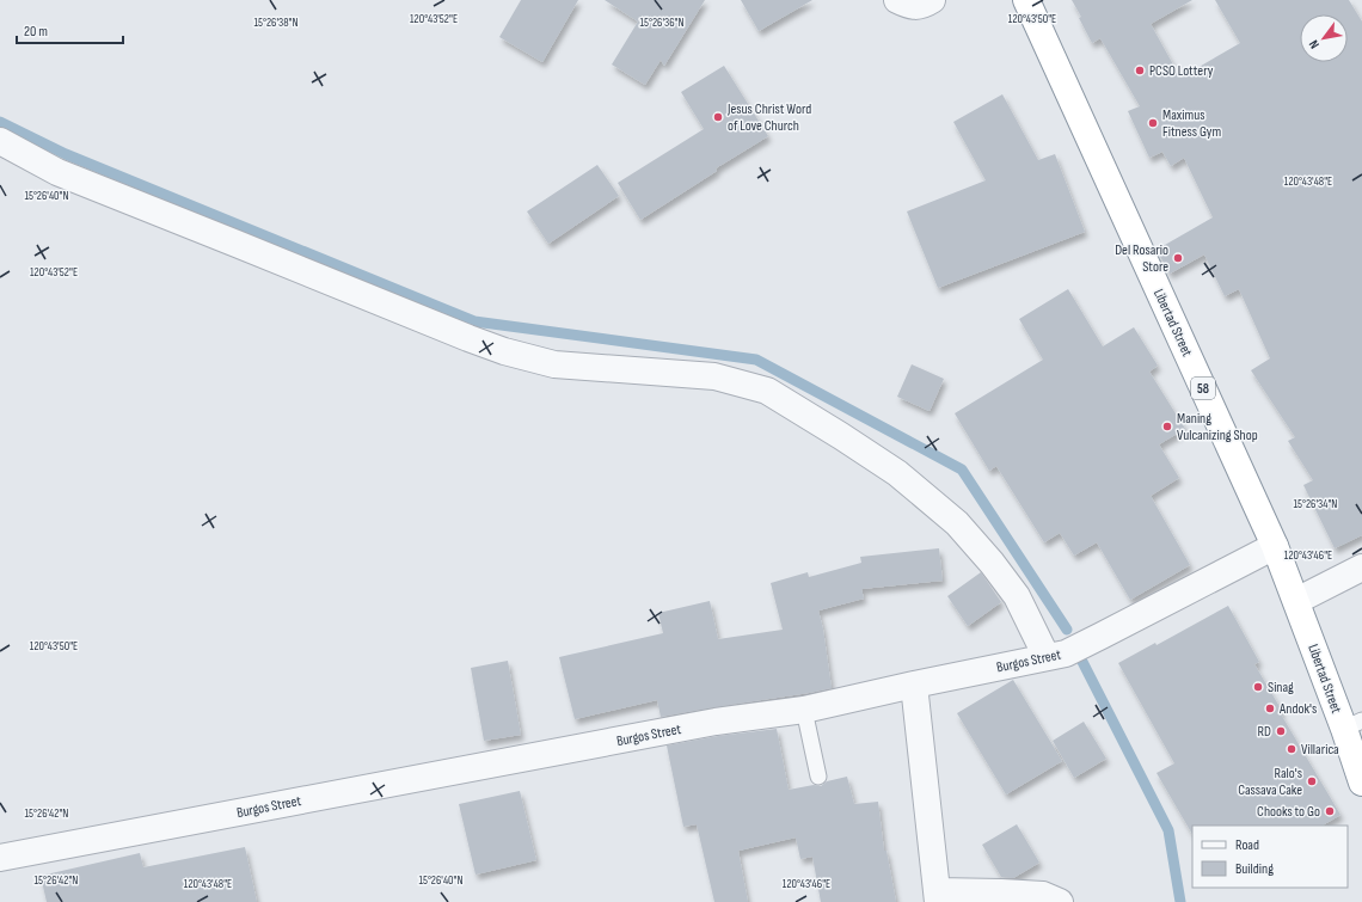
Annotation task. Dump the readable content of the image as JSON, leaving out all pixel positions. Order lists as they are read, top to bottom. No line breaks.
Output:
{"streets":{"highway":["Libertad Street","58"],"street":["Burgos Street"]},"crossings":[["Libertad Street","Burgos Street"]],"places":["PCSO Lottery","Jesus Christ Word of Love Church","Maximus Fitness Gym","Del Rosario Store","Maning Vulcanizing Shop","Sinag","Andok's","RD","Villarica","Ralo's Cassava Cake","Chooks to Go"],"legend":["Road","Building"],"scale_bar":"20 m","north":"bottom left","coordinates":["120°43'50\"E","120°43'52\"E","15°26'38\"N","15°26'36\"N","120°43'48\"E","15°26'40\"N","15°26'34\"N","120°43'46\"E","15°26'42\"N"]}
